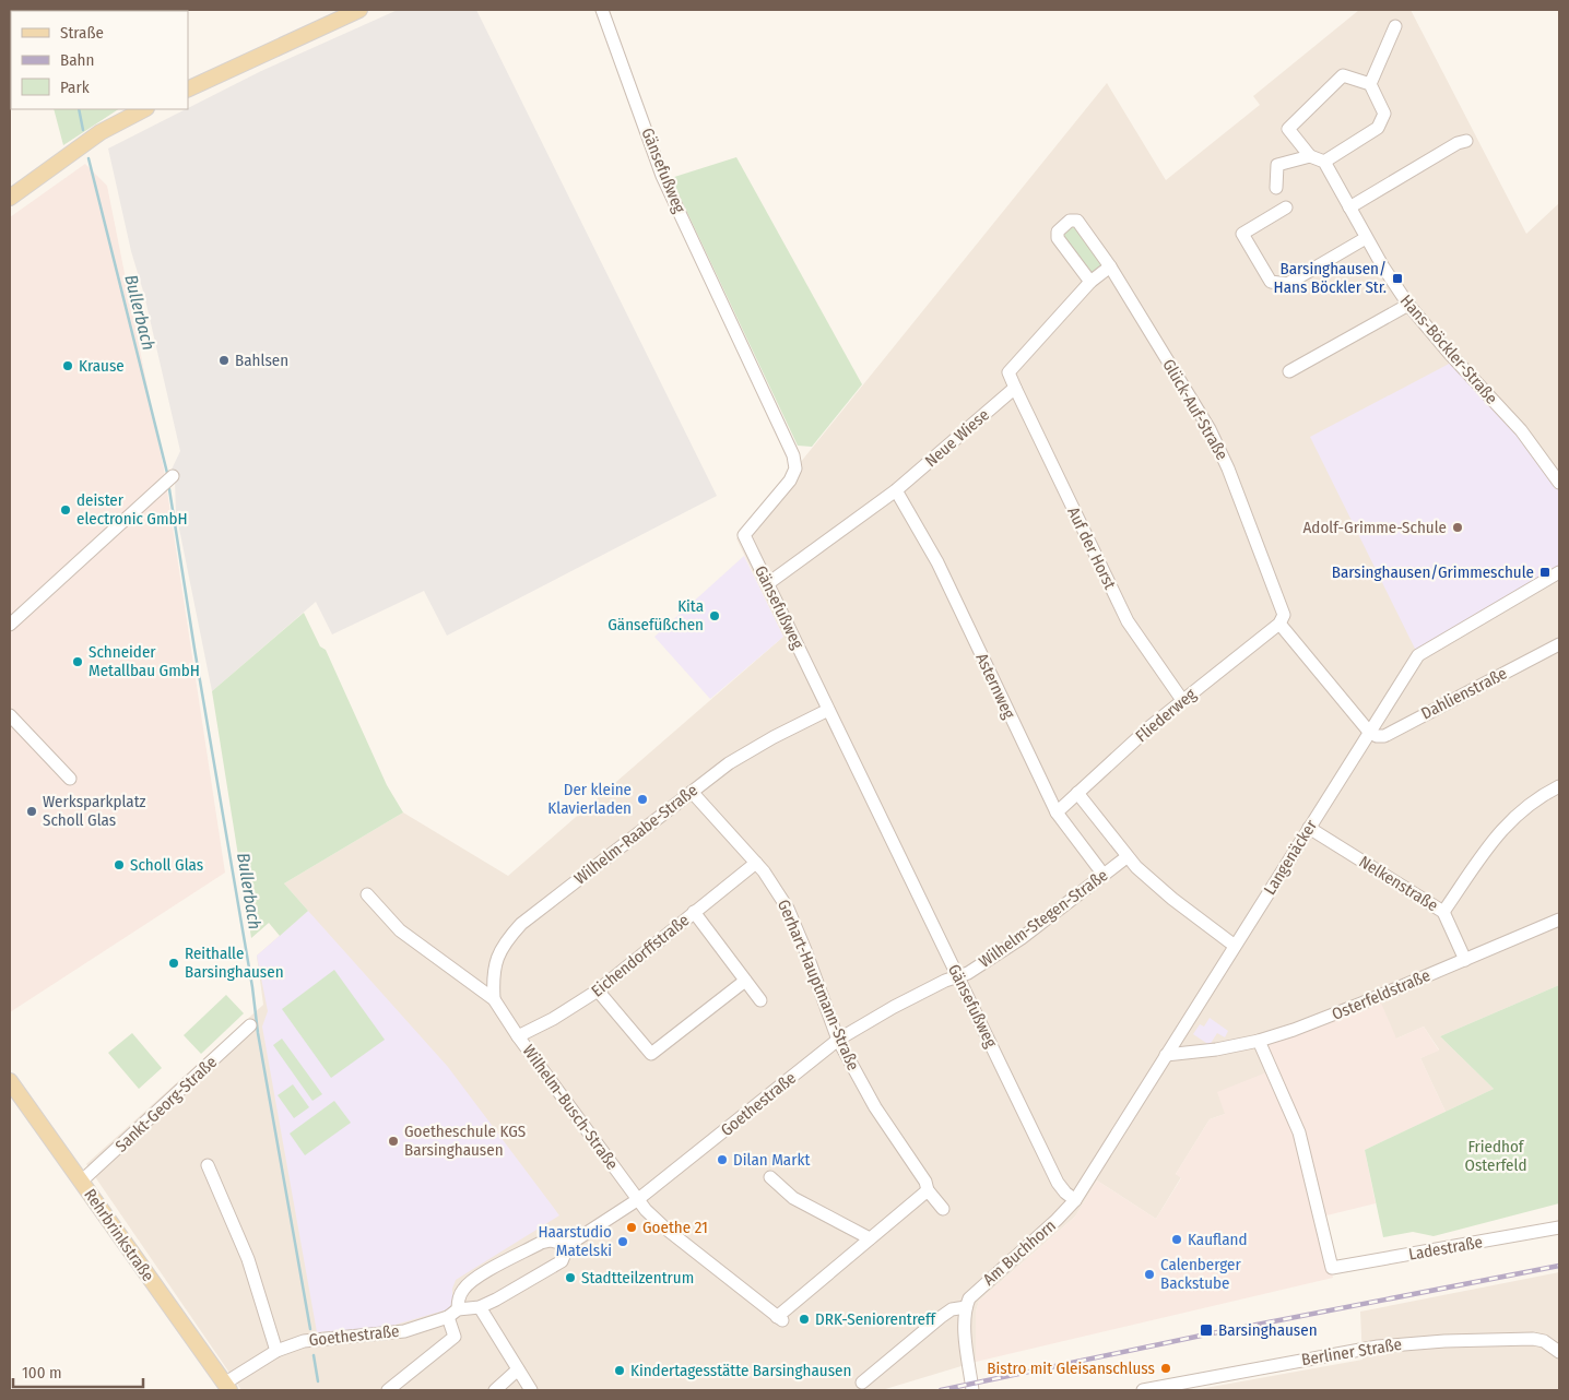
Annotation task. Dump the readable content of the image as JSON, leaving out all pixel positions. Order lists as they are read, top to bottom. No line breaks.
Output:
{"streets":{"main road":["Rehrbrinkstraße"],"street":["Gänsefußweg","Hans-Böckler-Straße","Glück-Auf-Straße","Neue Wiese","Auf der Horst","Asternweg","Dahlienstraße","Fliederweg","Wilhelm-Raabe-Straße","Langenäcker","Nelkenstraße","Wilhelm-Stegen-Straße","Eichendorffstraße","Gerhart-Hauptmann-Straße","Osterfeldstraße","Sankt-Georg-Straße","Goethestraße","Wilhelm-Busch-Straße","Ladestraße","Am Buchhorn","Berliner Straße"]},"crossings":[["Gänsefußweg","Neue Wiese"],["Gänsefußweg","Wilhelm-Raabe-Straße"],["Gänsefußweg","Langenäcker"],["Gänsefußweg","Wilhelm-Stegen-Straße"],["Gänsefußweg","Goethestraße"],["Gänsefußweg","Am Buchhorn"],["Glück-Auf-Straße","Fliederweg"],["Neue Wiese","Auf der Horst"],["Neue Wiese","Asternweg"],["Auf der Horst","Fliederweg"],["Asternweg","Fliederweg"],["Asternweg","Wilhelm-Stegen-Straße"],["Dahlienstraße","Langenäcker"],["Wilhelm-Raabe-Straße","Gerhart-Hauptmann-Straße"],["Wilhelm-Raabe-Straße","Wilhelm-Busch-Straße"],["Langenäcker","Nelkenstraße"],["Langenäcker","Osterfeldstraße"],["Langenäcker","Am Buchhorn"],["Nelkenstraße","Osterfeldstraße"],["Wilhelm-Stegen-Straße","Goethestraße"],["Eichendorffstraße","Gerhart-Hauptmann-Straße"],["Eichendorffstraße","Wilhelm-Busch-Straße"],["Gerhart-Hauptmann-Straße","Goethestraße"],["Osterfeldstraße","Ladestraße"],["Sankt-Georg-Straße","Rehrbrinkstraße"],["Goethestraße","Wilhelm-Busch-Straße"],["Goethestraße","Rehrbrinkstraße"]],"water":["Bullerbach"],"parks":["Friedhof Osterfeld"],"places":{"transit":["Barsinghausen/ Hans Böckler Str.","Barsinghausen/Grimmeschule","Barsinghausen"],"other":["Bahlsen","Krause","deister electronic GmbH","Adolf-Grimme-Schule","Kita Gänsefüßchen","Schneider Metallbau GmbH","Der kleine Klavierladen","Werksparkplatz Scholl Glas","Scholl Glas","Reithalle Barsinghausen","Goetheschule KGS Barsinghausen","Dilan Markt","Goethe 21","Kaufland","Haarstudio Matelski","Calenberger Backstube","Stadtteilzentrum","DRK-Seniorentreff","Bistro mit Gleisanschluss","Kindertagesstätte Barsinghausen"]},"legend":["Straße","Bahn","Park"],"scale_bar":"100 m"}
